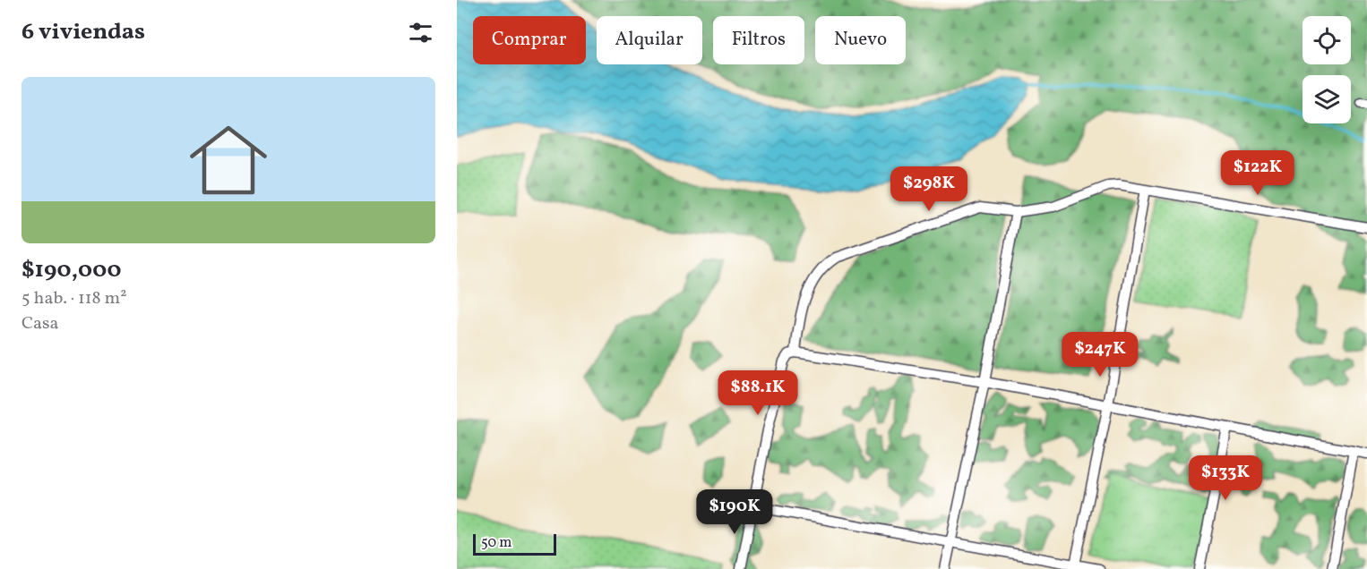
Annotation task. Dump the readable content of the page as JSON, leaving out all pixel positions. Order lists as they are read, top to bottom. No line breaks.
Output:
{"scale_bar":"50 m","page":{"heading":"6 viviendas","chip":["Comprar","Alquilar","Filtros","Nuevo"],"list":[{"name":"$190,000","note":"5 hab. · 118 m² · Casa"}],"price":["$122K","$298K","$247K","$88.1K","$133K","$190K"],"scale":"50 m"}}
